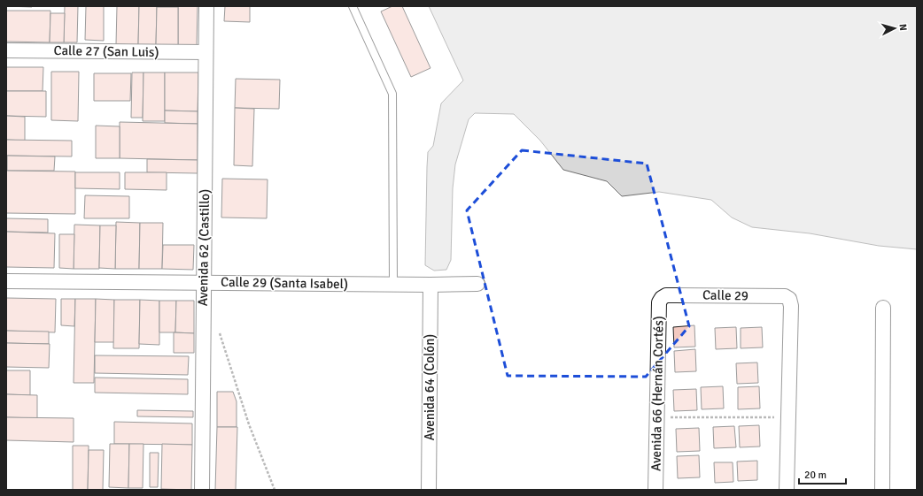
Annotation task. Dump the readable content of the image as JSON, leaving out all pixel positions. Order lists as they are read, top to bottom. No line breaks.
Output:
{"streets":{"street":["Calle 27 (San Luis)","Avenida 62 (Castillo)","Calle 29 (Santa Isabel)","Calle 29","Avenida 64 (Colón)","Avenida 66 (Hernán Cortés)"]},"crossings":[["Calle 27 (San Luis)","Avenida 62 (Castillo)"],["Avenida 62 (Castillo)","Calle 29 (Santa Isabel)"],["Calle 29 (Santa Isabel)","Avenida 64 (Colón)"],["Calle 29","Avenida 66 (Hernán Cortés)"]],"scale_bar":"20 m","north":"right"}
